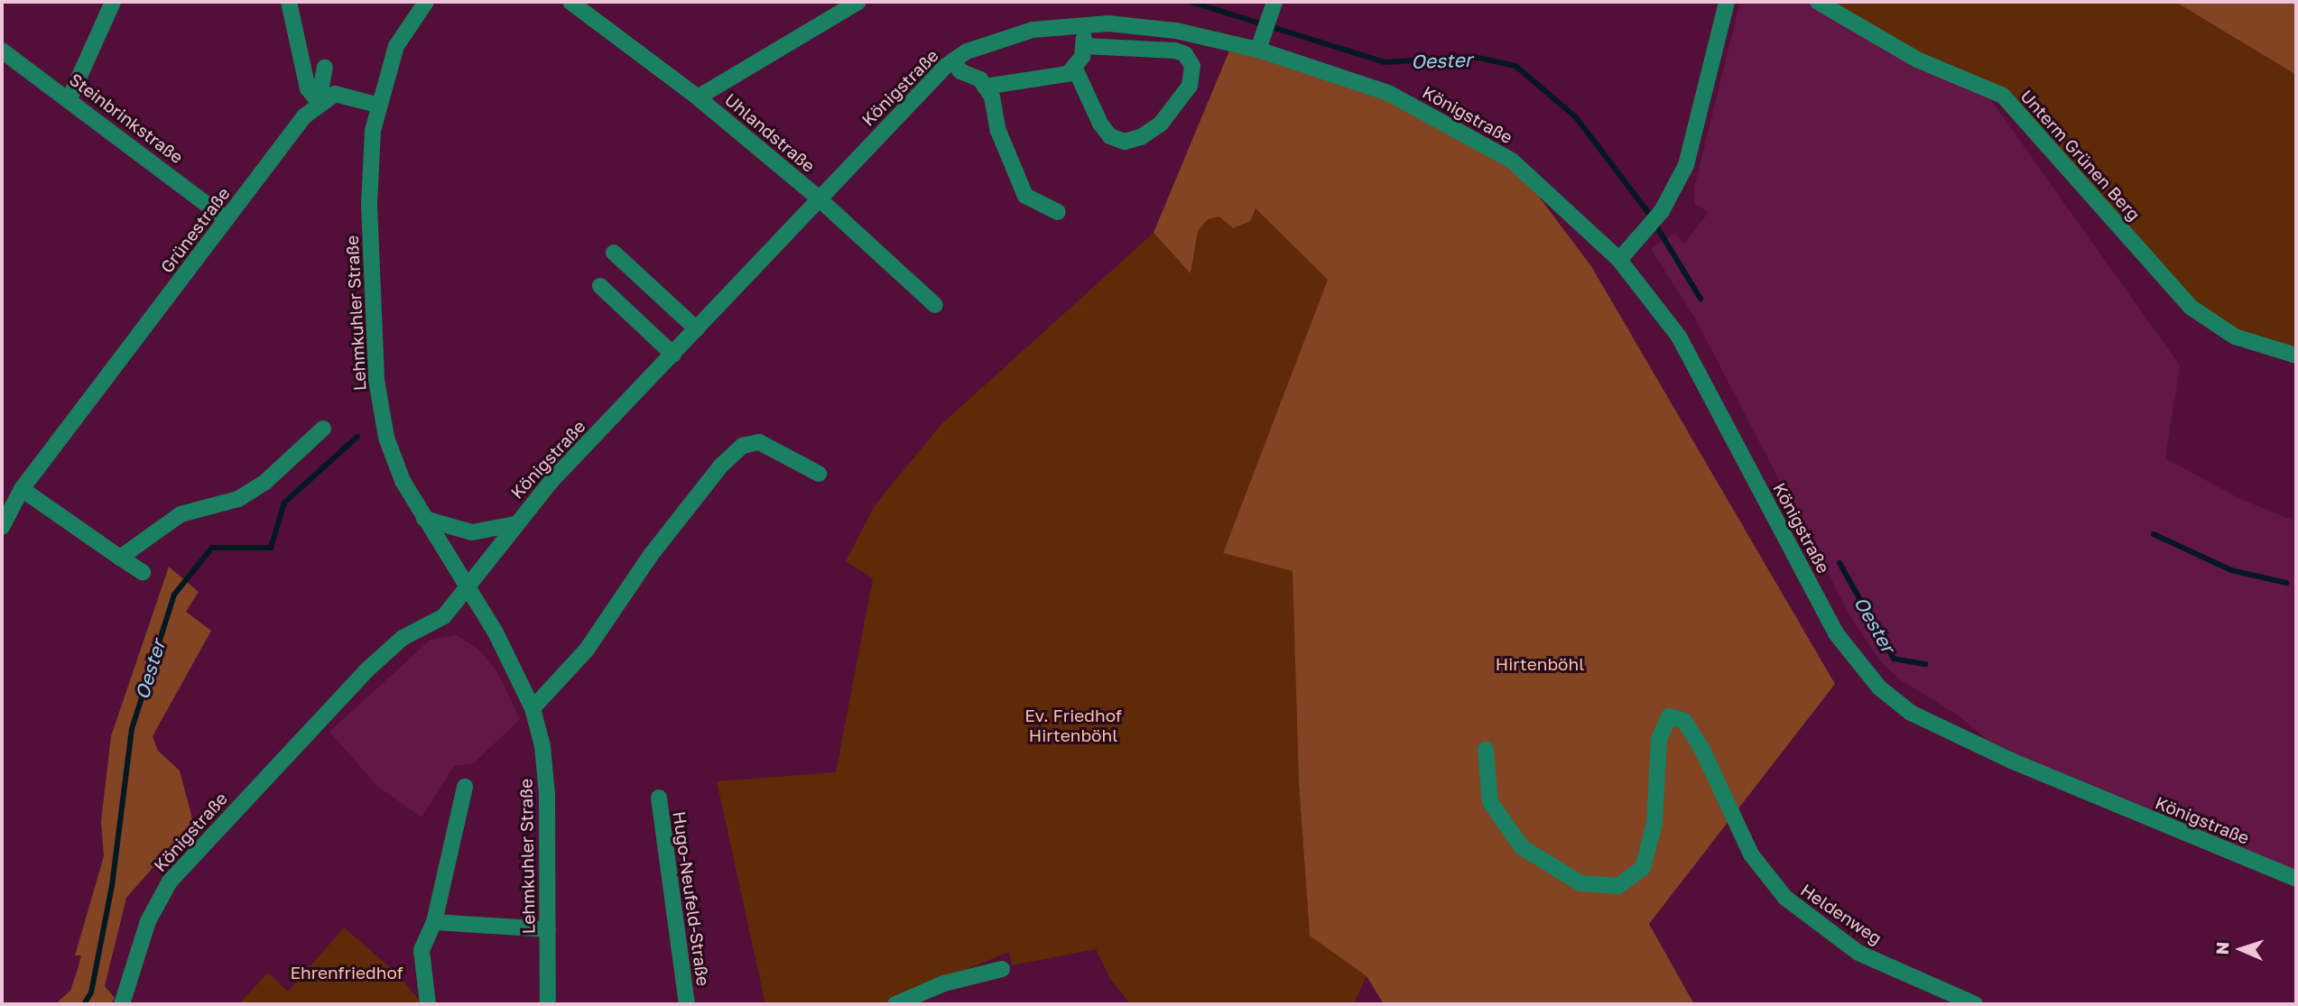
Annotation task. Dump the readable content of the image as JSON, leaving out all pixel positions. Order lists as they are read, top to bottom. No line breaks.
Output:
{"streets":{"street":["Königstraße","Steinbrinkstraße","Uhlandstraße","Unterm Grünen Berg","Grünestraße","Lehmkuhler Straße","Hugo-Neufeld-Straße","Heldenweg"]},"crossings":[["Königstraße","Uhlandstraße"],["Königstraße","Lehmkuhler Straße"],["Steinbrinkstraße","Grünestraße"]],"water":["Oester"],"parks":["Hirtenböhl","Ev. Friedhof Hirtenböhl","Ehrenfriedhof"],"north":"left"}
